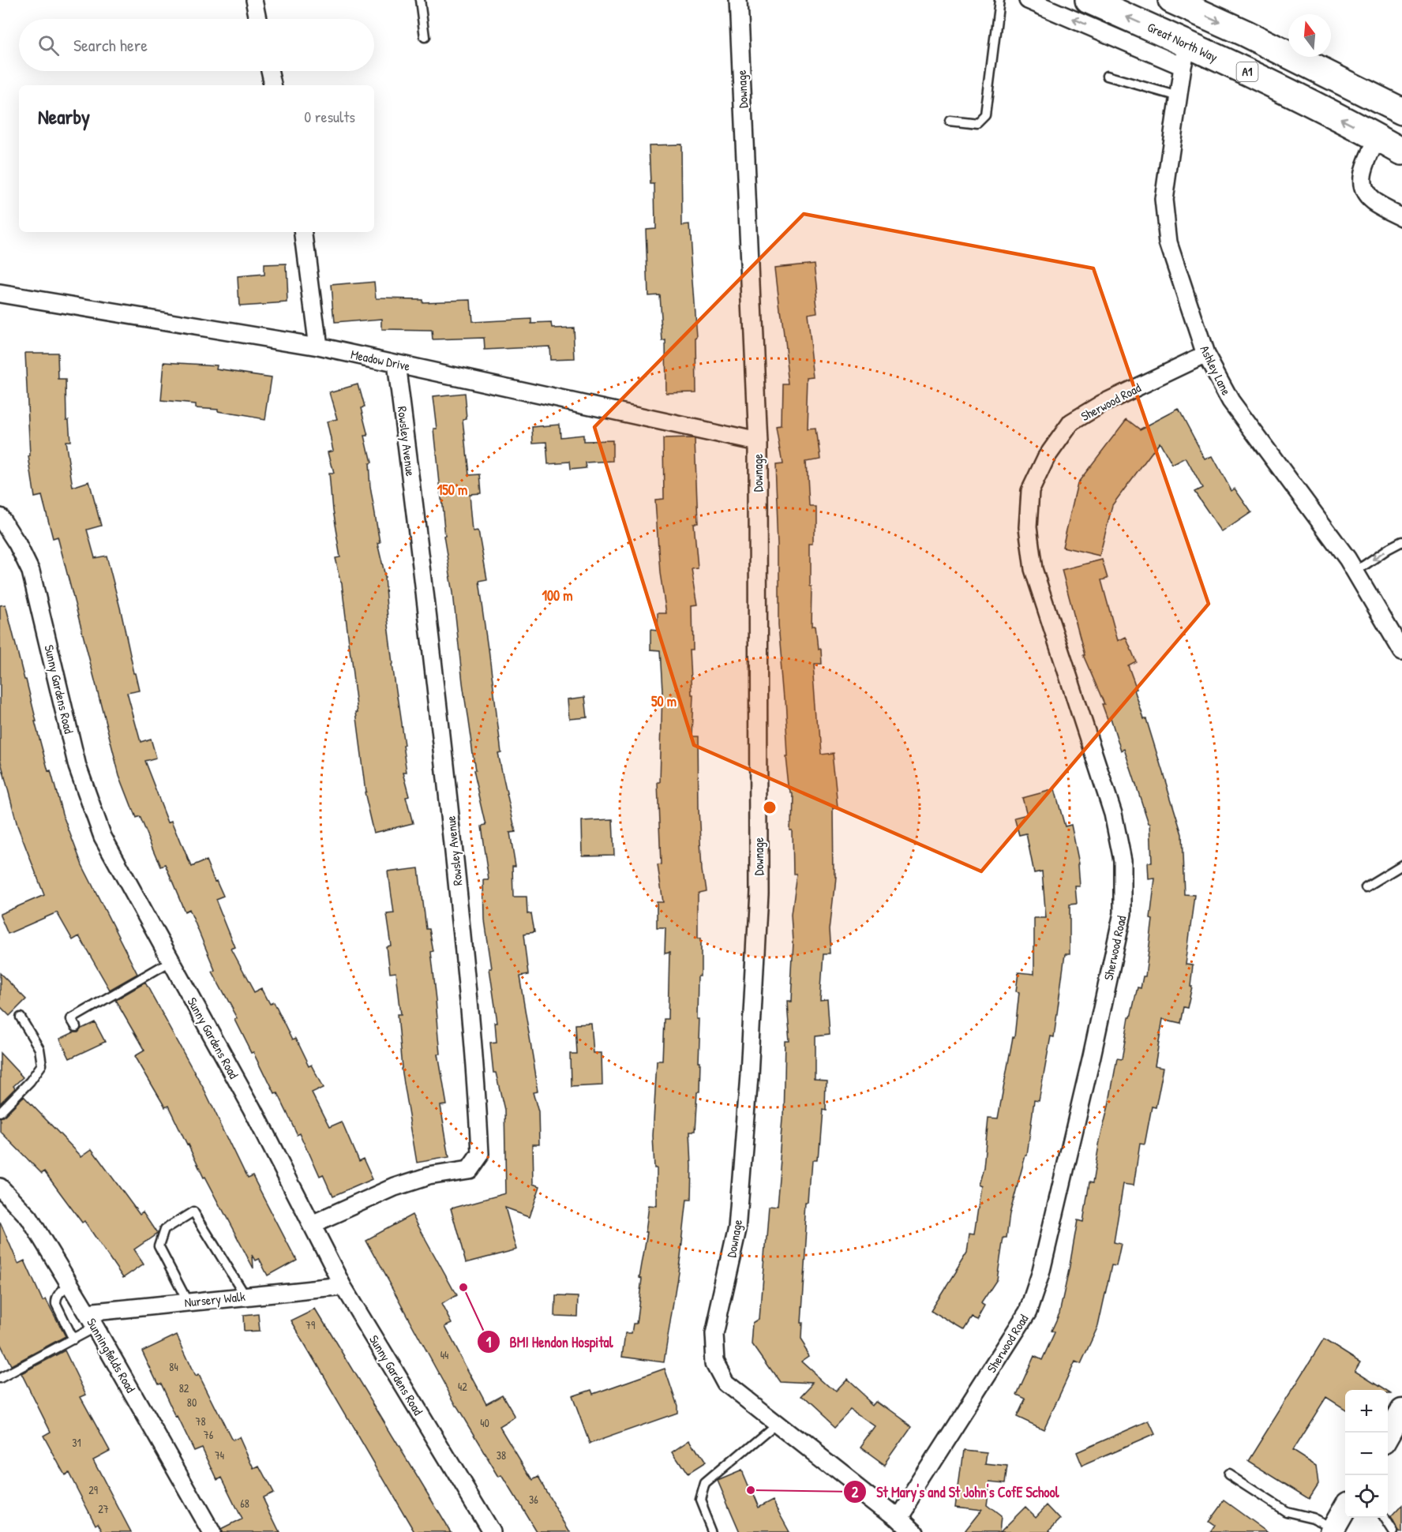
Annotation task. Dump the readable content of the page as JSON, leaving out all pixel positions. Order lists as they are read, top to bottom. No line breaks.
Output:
{"streets":{"highway":["Great North Way","A1"],"street":["Downage","Meadow Drive","Ashley Lane","Sherwood Road","Rowsley Avenue","Sunny Gardens Road","Nursery Walk","Sunningfields Road"]},"crossings":[["Great North Way","Ashley Lane"],["Downage","Meadow Drive"],["Downage","Sherwood Road"],["Meadow Drive","Rowsley Avenue"],["Ashley Lane","Sherwood Road"],["Rowsley Avenue","Sunny Gardens Road"],["Sunny Gardens Road","Nursery Walk"],["Nursery Walk","Sunningfields Road"]],"one_way":["Great North Way"],"places":["BMI Hendon Hospital","St Mary's and St John's CofE School"],"house_numbers":["79","44","84","42","82","80","78","40","76","31","74","38","29","36","68","27"],"north":"top","page":{"search":"Search here","heading":["Nearby","0 results"],"map_buttons":["+","−"]},"rings":["150 m","100 m","50 m"]}
